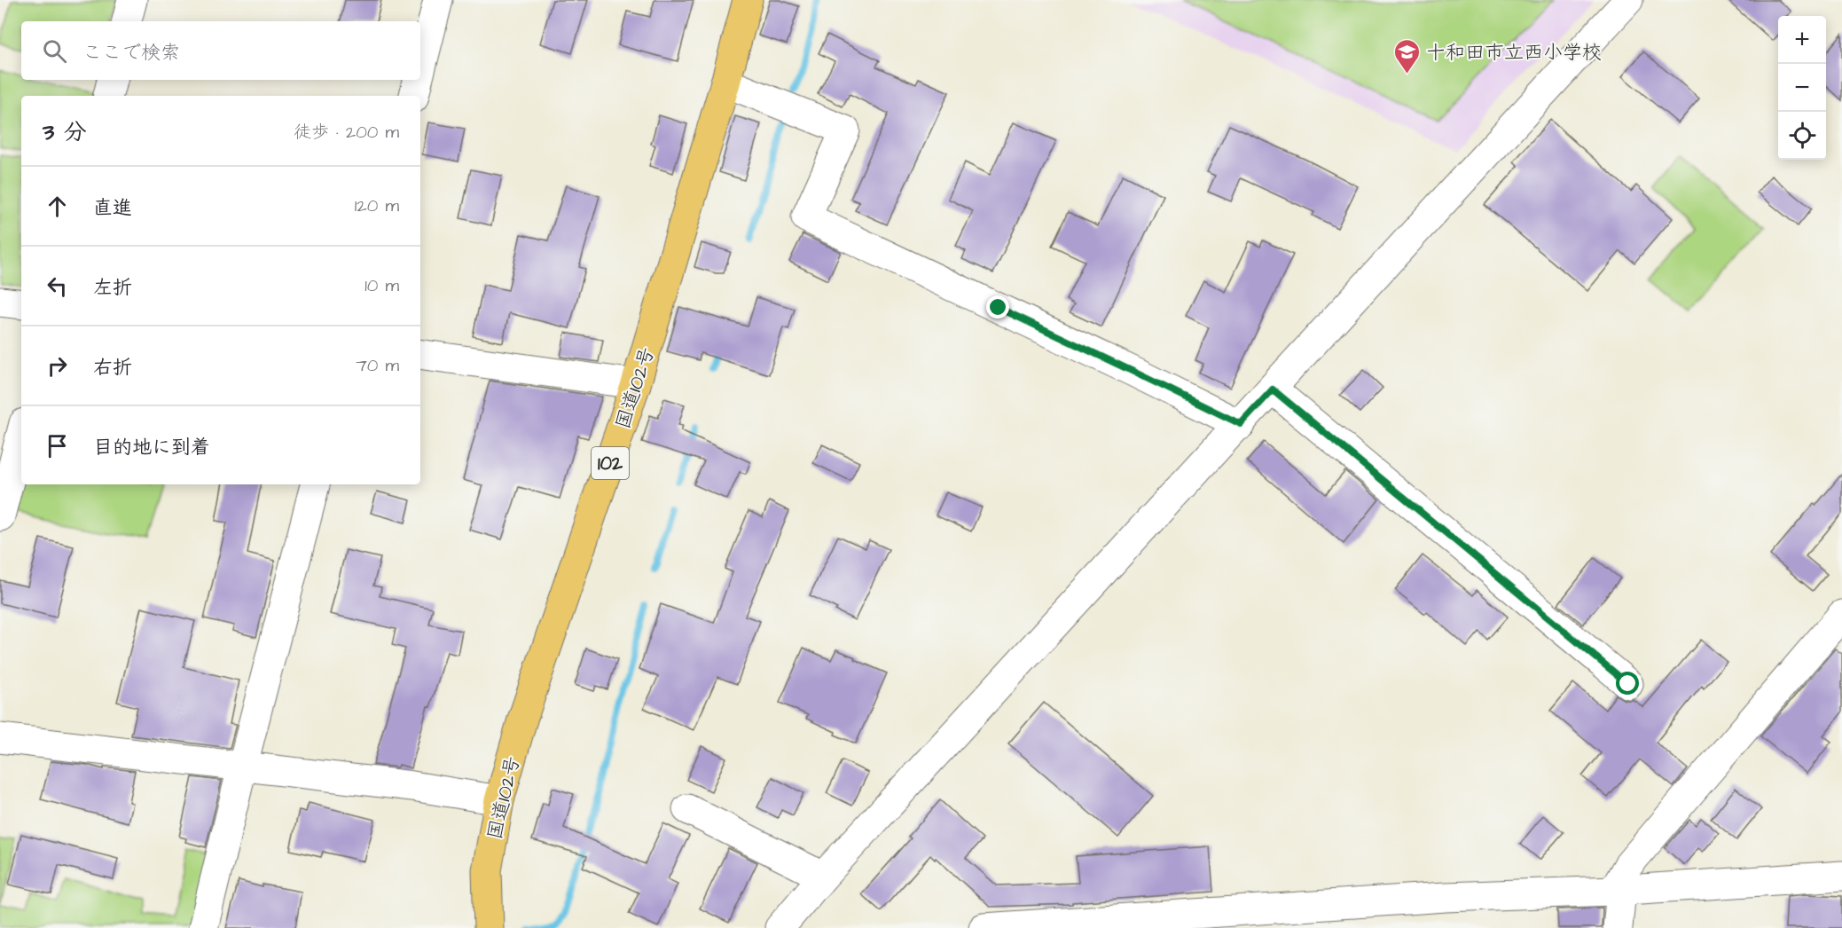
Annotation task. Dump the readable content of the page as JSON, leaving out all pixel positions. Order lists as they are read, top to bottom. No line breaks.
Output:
{"streets":{"highway":["国道102号","102"]},"places":{"school or university":["十和田市立西小学校"]},"page":{"map_buttons":["+","−"],"search":"ここで検索","heading":["3 分","徒歩 · 200 m"],"list":[["直進","120 m"],["左折","10 m"],["右折","70 m"],"目的地に到着"]}}
